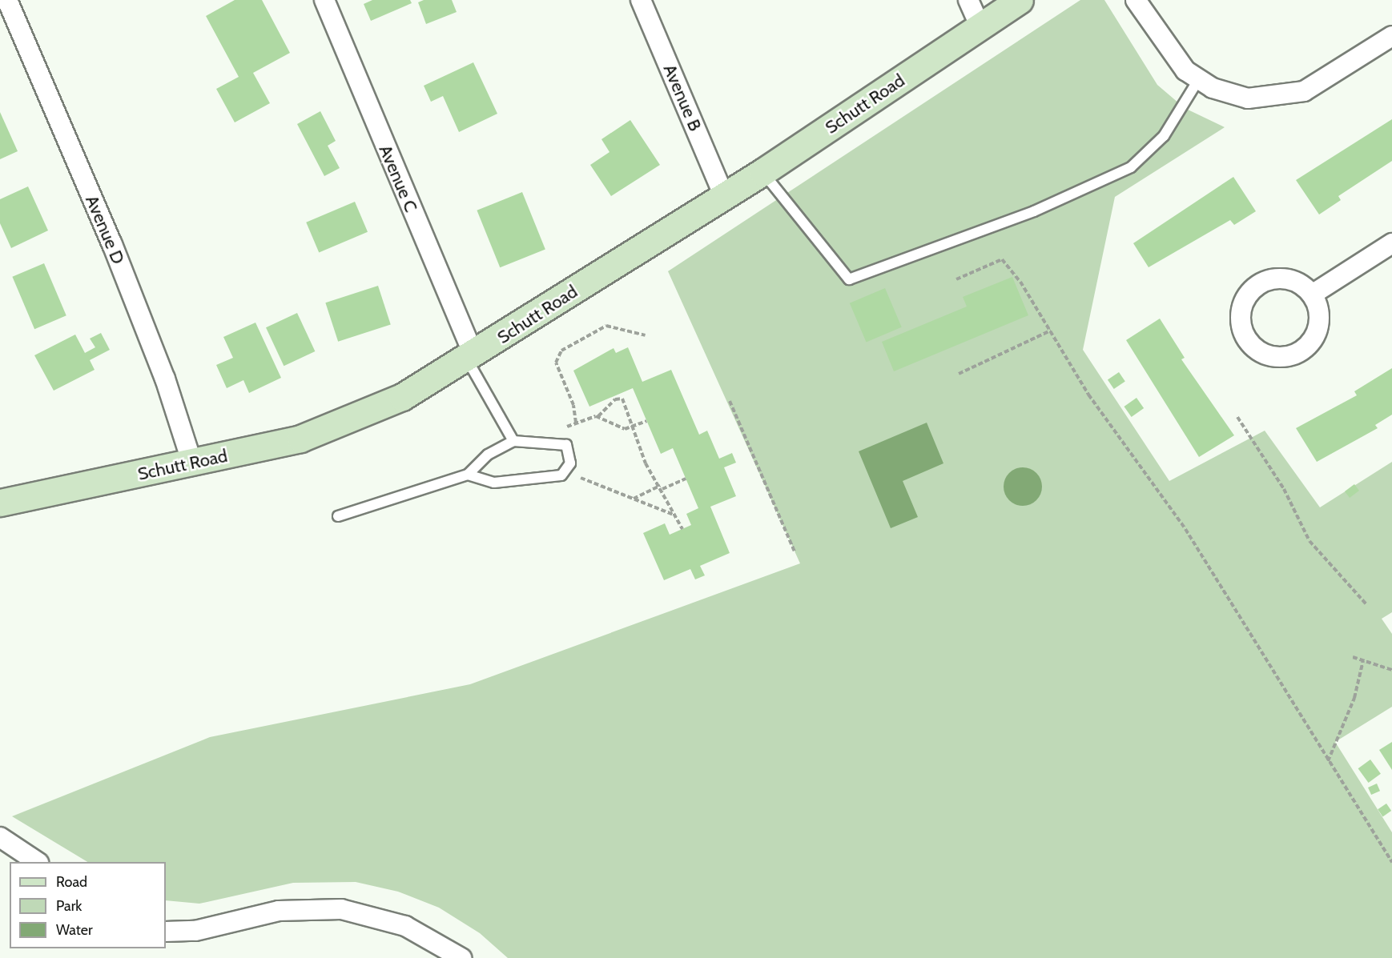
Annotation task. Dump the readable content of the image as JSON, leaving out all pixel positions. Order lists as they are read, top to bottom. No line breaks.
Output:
{"streets":{"street":["Avenue B","Schutt Road","Avenue C","Avenue D"]},"crossings":[["Avenue B","Schutt Road"],["Schutt Road","Avenue C"],["Schutt Road","Avenue D"]],"legend":["Road","Park","Water"]}
